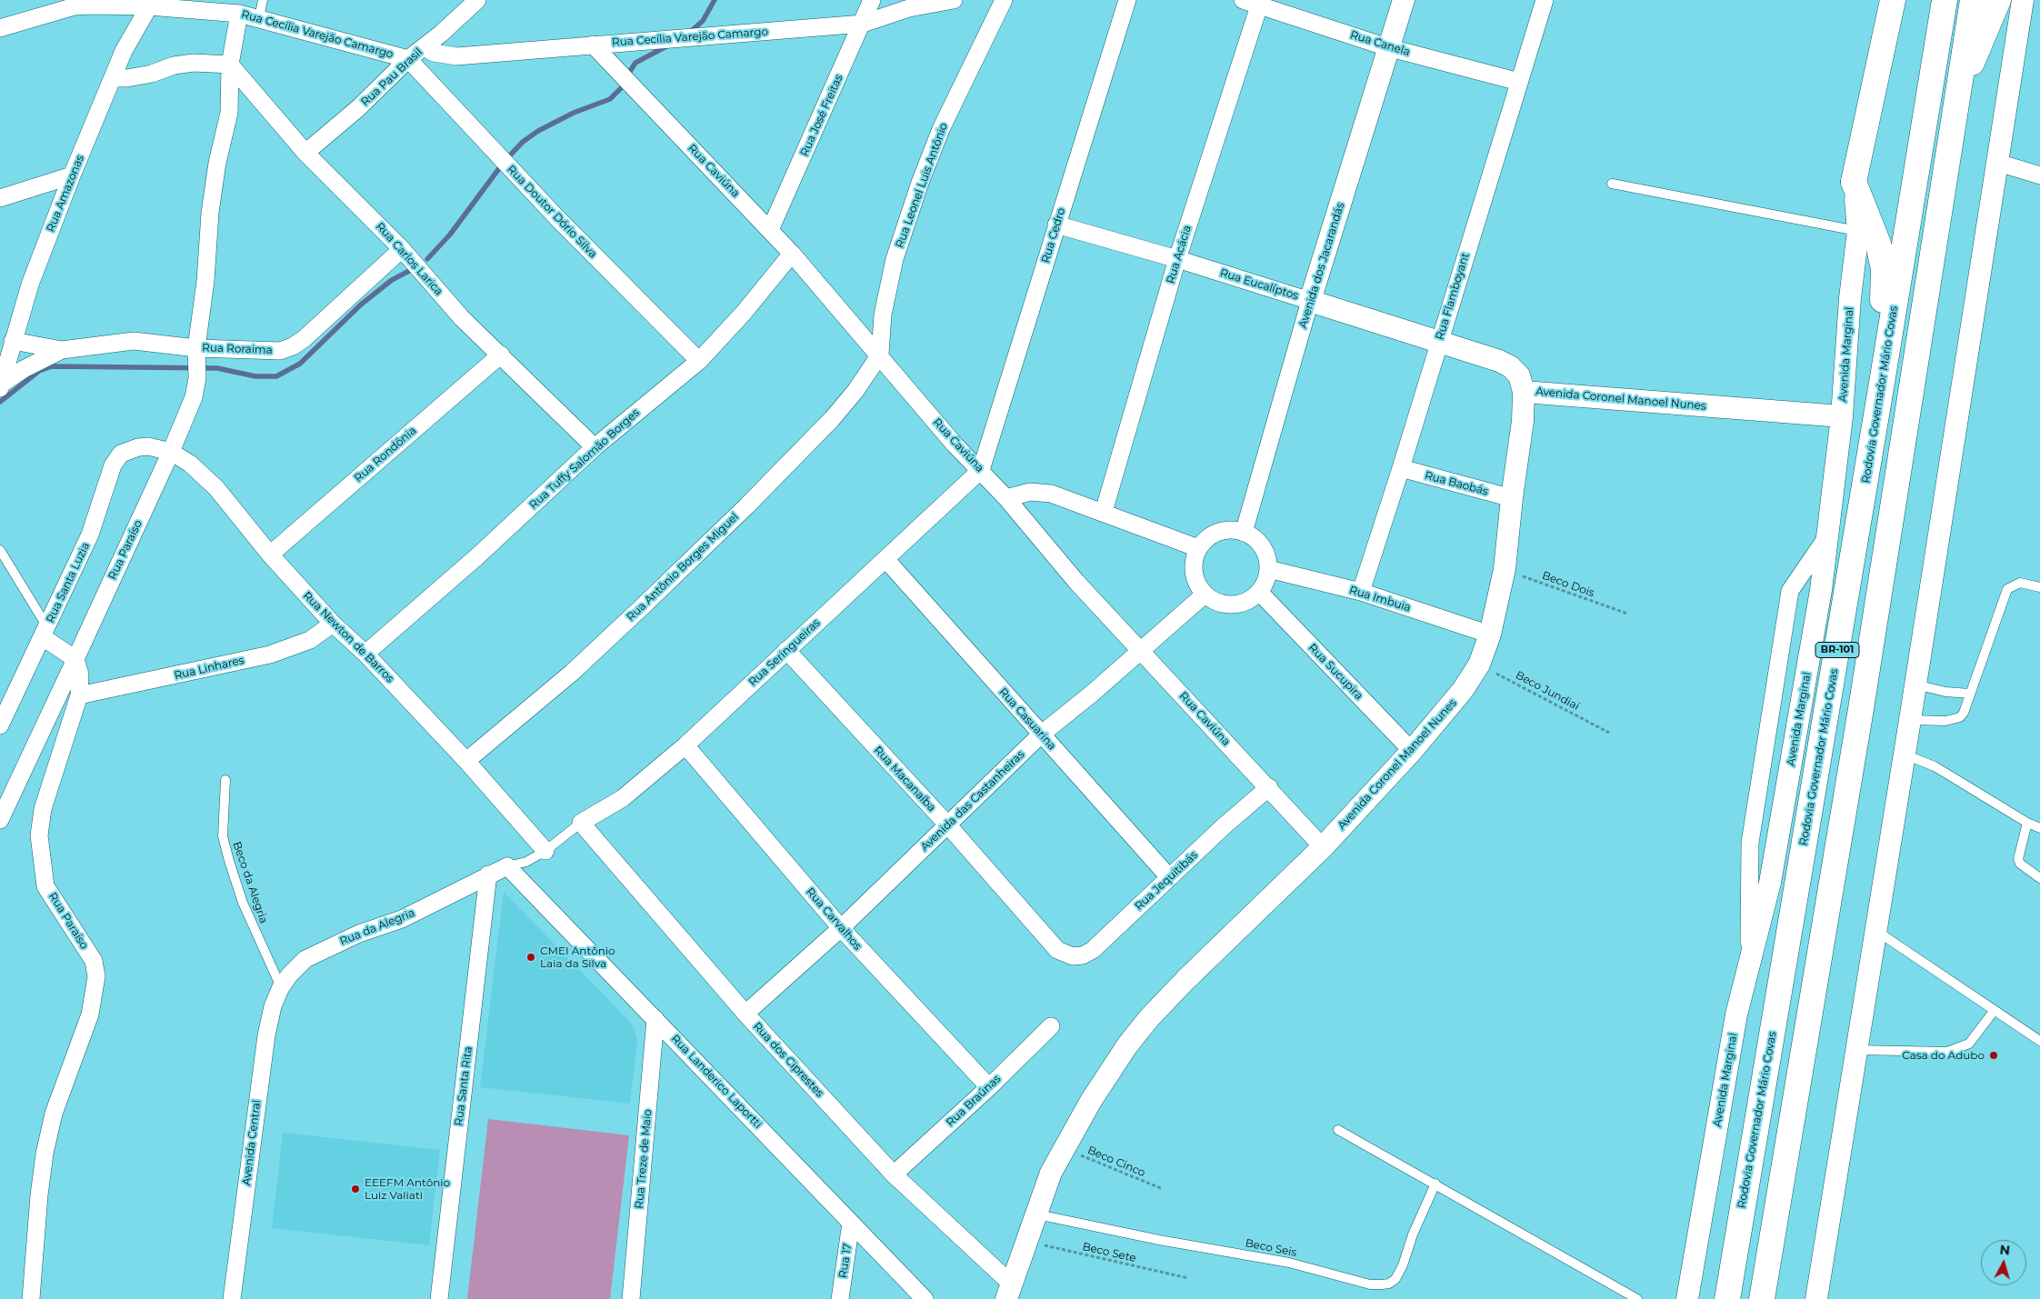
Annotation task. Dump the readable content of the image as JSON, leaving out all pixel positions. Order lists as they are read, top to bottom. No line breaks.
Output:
{"streets":{"main road":["Avenida Marginal","Rodovia Governador Mário Covas","BR-101"],"street":["Rua Cecília Varejão Camargo","Rua Canela","Rua Pau Brasil","Rua José Freitas","Rua Caviúna","Rua Leonel Luis Antônio","Rua Amazonas","Rua Doutor Dório Silva","Rua Cedro","Rua Acácia","Rua Carlos Larica","Avenida dos Jacarandás","Rua Eucalíptos","Rua Flamboyant","Rua Roraima","Avenida Coronel Manoel Nunes","Rua Rondônia","Rua Tuffy Salomão Borges","Rua Baobás","Rua Paraíso","Rua Antônio Borges Miguel","Rua Santa Luzia","Rua Imbuia","Rua Newton de Barros","Rua Seringueiras","Rua Linhares","Rua Sucupira","Rua Casuarina","Rua Macanaíba","Avenida das Castanheiras","Rua Jequitibás","Rua Carvalhos","Rua da Alegria","Rua dos Ciprestes","Rua Landerico Laportti","Rua Santa Rita","Rua Braúnas","Avenida Central","Rua Treze de Maio","Rua 17"],"lane":["Beco da Alegria","Beco Seis"],"path":["Beco Dois","Beco Jundiaí","Beco Cinco","Beco Sete"]},"crossings":[["Rua Cecília Varejão Camargo","Rua Pau Brasil"],["Rua Cecília Varejão Camargo","Rua José Freitas"],["Rua Cecília Varejão Camargo","Rua Caviúna"],["Rua Cecília Varejão Camargo","Rua Amazonas"],["Rua Cecília Varejão Camargo","Rua Doutor Dório Silva"],["Rua Cecília Varejão Camargo","Rua Paraíso"],["Rua Canela","Rua Acácia"],["Rua Canela","Avenida dos Jacarandás"],["Rua Canela","Rua Flamboyant"],["Rua Pau Brasil","Rua Doutor Dório Silva"],["Rua Pau Brasil","Rua Carlos Larica"],["Rua José Freitas","Rua Caviúna"],["Rua Caviúna","Rua Leonel Luis Antônio"],["Rua Caviúna","Rua Cedro"],["Rua Caviúna","Avenida Coronel Manoel Nunes"],["Rua Caviúna","Rua Tuffy Salomão Borges"],["Rua Caviúna","Rua Antônio Borges Miguel"],["Rua Caviúna","Rua Seringueiras"],["Rua Caviúna","Avenida das Castanheiras"],["Rua Caviúna","Rua Jequitibás"],["Rua Leonel Luis Antônio","Rua Antônio Borges Miguel"],["Rua Amazonas","Rua Roraima"],["Rua Doutor Dório Silva","Rua Tuffy Salomão Borges"],["Rua Cedro","Rua Eucalíptos"],["Rua Cedro","Rua Seringueiras"],["Rua Acácia","Rua Eucalíptos"],["Rua Carlos Larica","Rua Roraima"],["Rua Carlos Larica","Rua Rondônia"],["Rua Carlos Larica","Rua Tuffy Salomão Borges"],["Rua Carlos Larica","Rua Paraíso"],["Avenida dos Jacarandás","Rua Eucalíptos"],["Avenida dos Jacarandás","Rua Imbuia"],["Avenida dos Jacarandás","Rua Sucupira"],["Avenida dos Jacarandás","Avenida das Castanheiras"],["Rua Eucalíptos","Rua Flamboyant"],["Rua Eucalíptos","Avenida Coronel Manoel Nunes"],["Rua Flamboyant","Rua Baobás"],["Rua Flamboyant","Rua Imbuia"],["Rua Roraima","Rua Paraíso"],["Avenida Marginal","Avenida Coronel Manoel Nunes"],["Avenida Coronel Manoel Nunes","Rua Baobás"],["Avenida Coronel Manoel Nunes","Beco Dois"],["Avenida Coronel Manoel Nunes","Rua Imbuia"],["Avenida Coronel Manoel Nunes","Rua Sucupira"],["Avenida Coronel Manoel Nunes","Beco Jundiaí"],["Avenida Coronel Manoel Nunes","Rua dos Ciprestes"],["Avenida Coronel Manoel Nunes","Beco Cinco"],["Avenida Coronel Manoel Nunes","Beco Seis"],["Avenida Coronel Manoel Nunes","Beco Sete"],["Rua Rondônia","Rua Newton de Barros"],["Rua Tuffy Salomão Borges","Rua Newton de Barros"],["Rua Paraíso","Rua Newton de Barros"],["Rua Paraíso","Rua Linhares"],["Rua Antônio Borges Miguel","Rua Newton de Barros"],["Rua Santa Luzia","Rua Newton de Barros"],["Rua Imbuia","Rua Sucupira"],["Rua Imbuia","Avenida das Castanheiras"],["Rua Newton de Barros","Rua Linhares"],["Rua Seringueiras","Rua Casuarina"],["Rua Seringueiras","Rua Macanaíba"],["Rua Seringueiras","Rua Carvalhos"],["Rua Seringueiras","Rua dos Ciprestes"],["Rua Sucupira","Avenida das Castanheiras"],["Rua Casuarina","Avenida das Castanheiras"],["Rua Casuarina","Rua Jequitibás"],["Rua Macanaíba","Avenida das Castanheiras"],["Rua Macanaíba","Rua Jequitibás"],["Avenida das Castanheiras","Rua Carvalhos"],["Avenida das Castanheiras","Rua dos Ciprestes"],["Beco da Alegria","Rua da Alegria"],["Beco da Alegria","Avenida Central"],["Rua Carvalhos","Rua Braúnas"],["Rua da Alegria","Rua Landerico Laportti"],["Rua da Alegria","Rua Santa Rita"],["Rua da Alegria","Avenida Central"],["Rua dos Ciprestes","Rua Braúnas"],["Rua Landerico Laportti","Rua Treze de Maio"],["Rua Landerico Laportti","Rua 17"]],"places":["CMEI Antônio Laia da Silva","Casa do Adubo","EEEFM Antônio Luiz Valiati"],"north":"top"}
